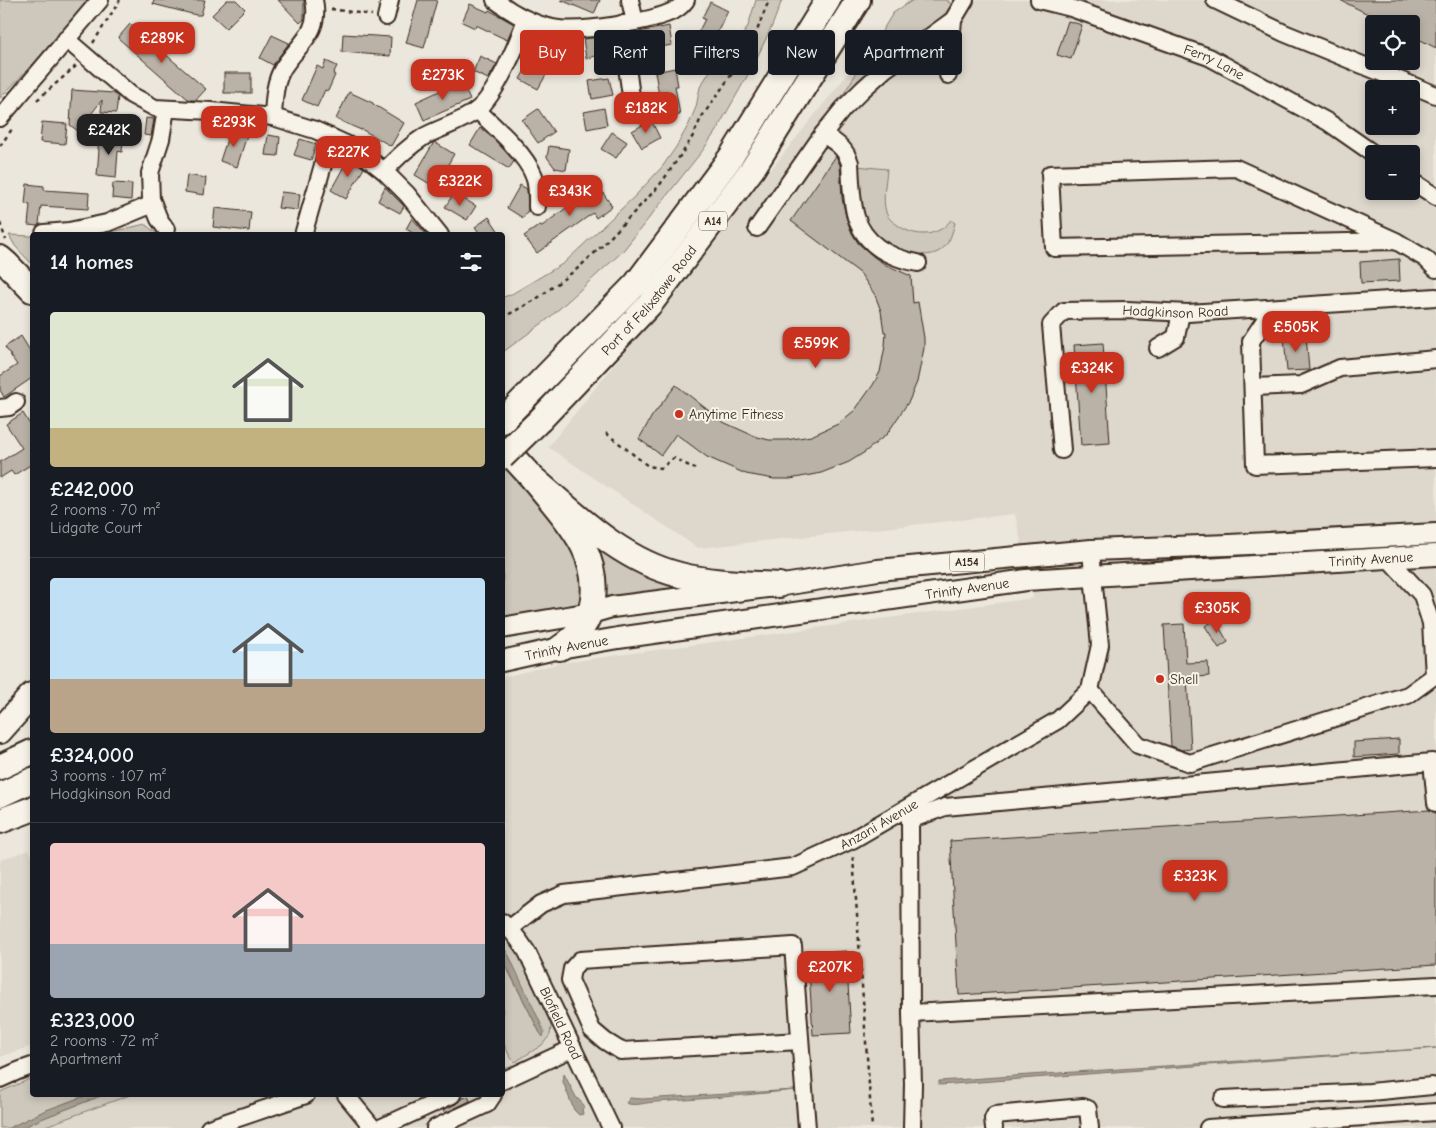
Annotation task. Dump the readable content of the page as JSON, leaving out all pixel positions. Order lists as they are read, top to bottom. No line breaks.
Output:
{"streets":{"highway":["A14","Port of Felixstowe Road"],"main road":["Trinity Avenue","A154"],"street":["Ferry Lane","Hodgkinson Road","Anzani Avenue","Blofield Road"]},"crossings":[["Anzani Avenue","Blofield Road"]],"places":["Anytime Fitness","Shell"],"page":{"map_buttons":["+","−"],"price":["£289K","£273K","£182K","£293K","£242K","£227K","£322K","£343K","£505K","£599K","£324K","£305K","£323K","£207K"],"chip":["Buy","Rent","Filters","New","Apartment"],"heading":"14 homes","list":[{"name":"£242,000","note":"2 rooms · 70 m² · Lidgate Court"},{"name":"£324,000","note":"3 rooms · 107 m² · Hodgkinson Road"},{"name":"£323,000","note":"2 rooms · 72 m² · Apartment"}]}}
